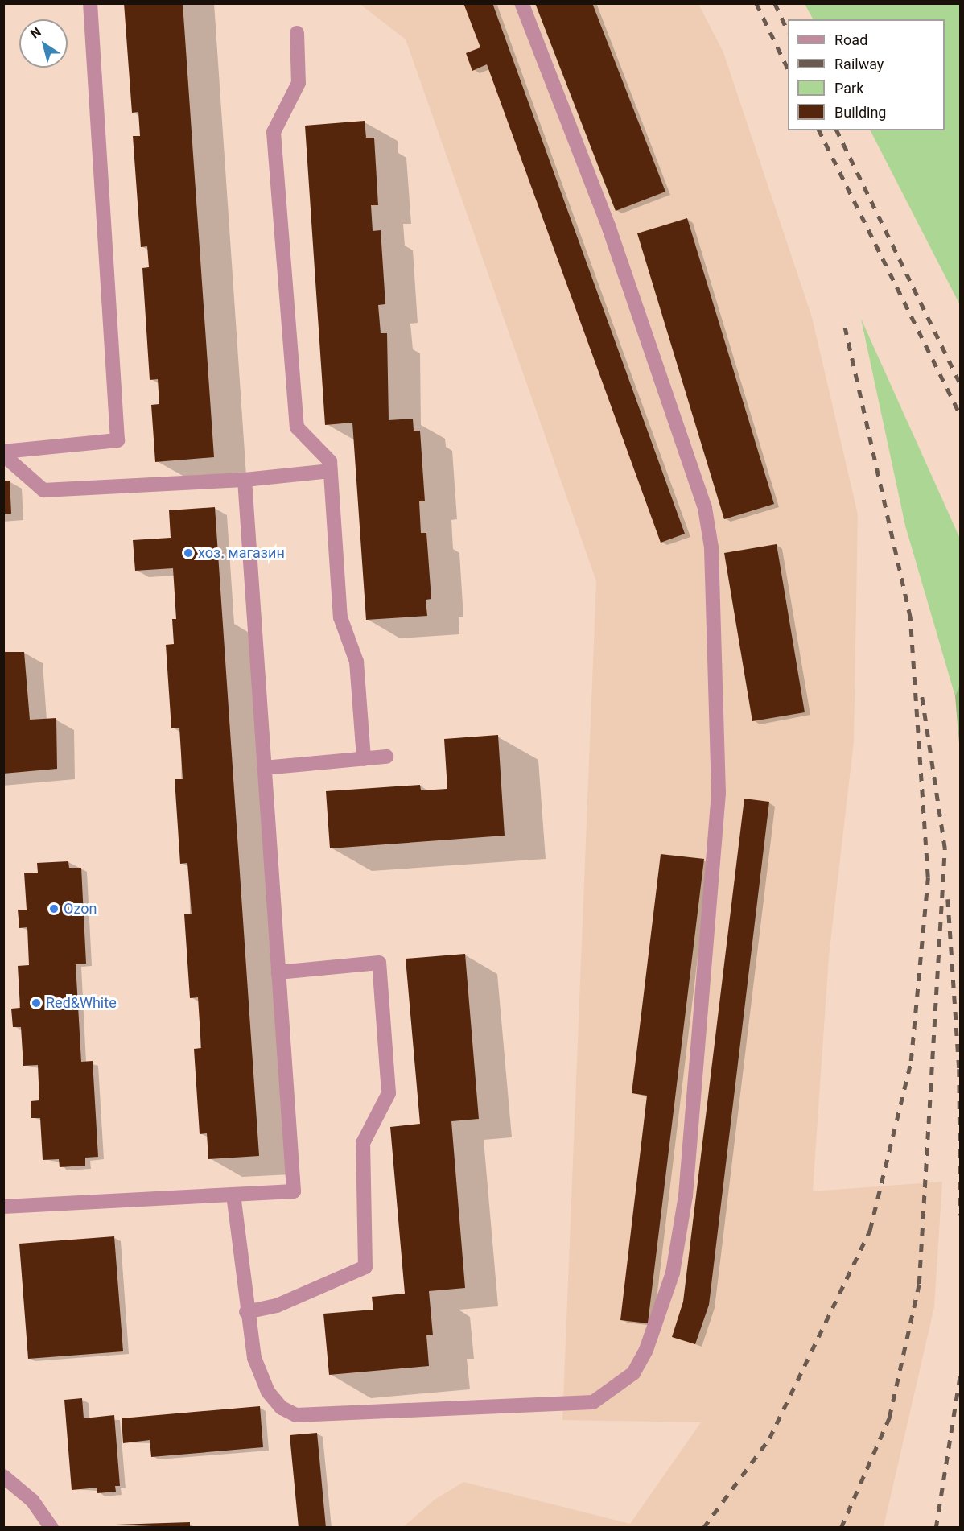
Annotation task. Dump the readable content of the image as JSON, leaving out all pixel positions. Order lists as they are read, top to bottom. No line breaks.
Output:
{"places":["хоз. магазин","Ozon","Red&White"],"legend":["Road","Railway","Park","Building"],"north":"top left"}
